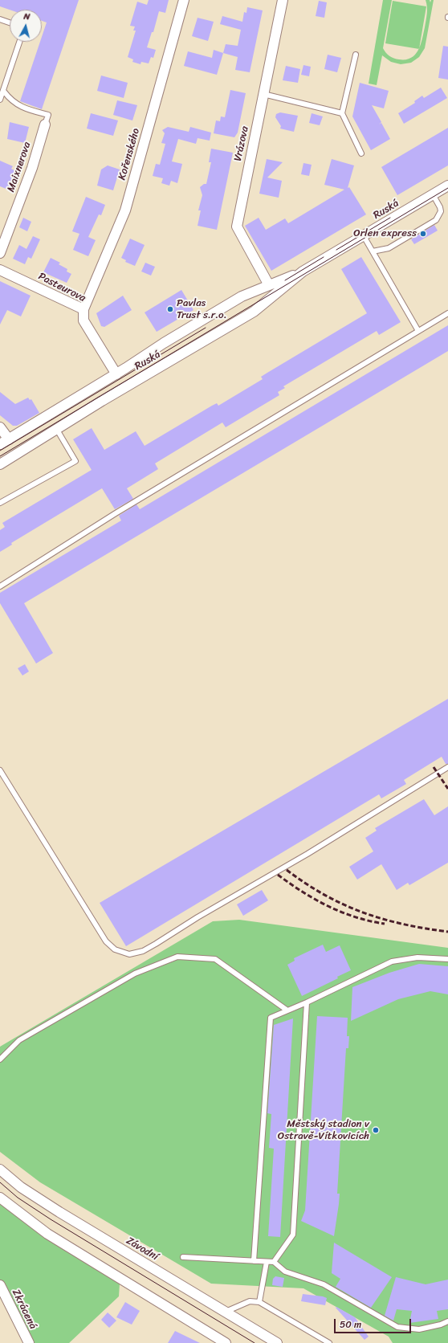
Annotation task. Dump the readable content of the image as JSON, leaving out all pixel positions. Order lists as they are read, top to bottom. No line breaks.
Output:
{"streets":{"street":["Vrázova","Kořenského","Maixnerova","Ruská","Pasteurova","Závodní","Zkrácená"]},"crossings":[["Vrázova","Ruská"],["Kořenského","Pasteurova"],["Ruská","Pasteurova"]],"places":["Orlen express","Pavlas Trust s.r.o.","Městský stadion v Ostravě-Vítkovicích"],"scale_bar":"50 m","north":"top"}
